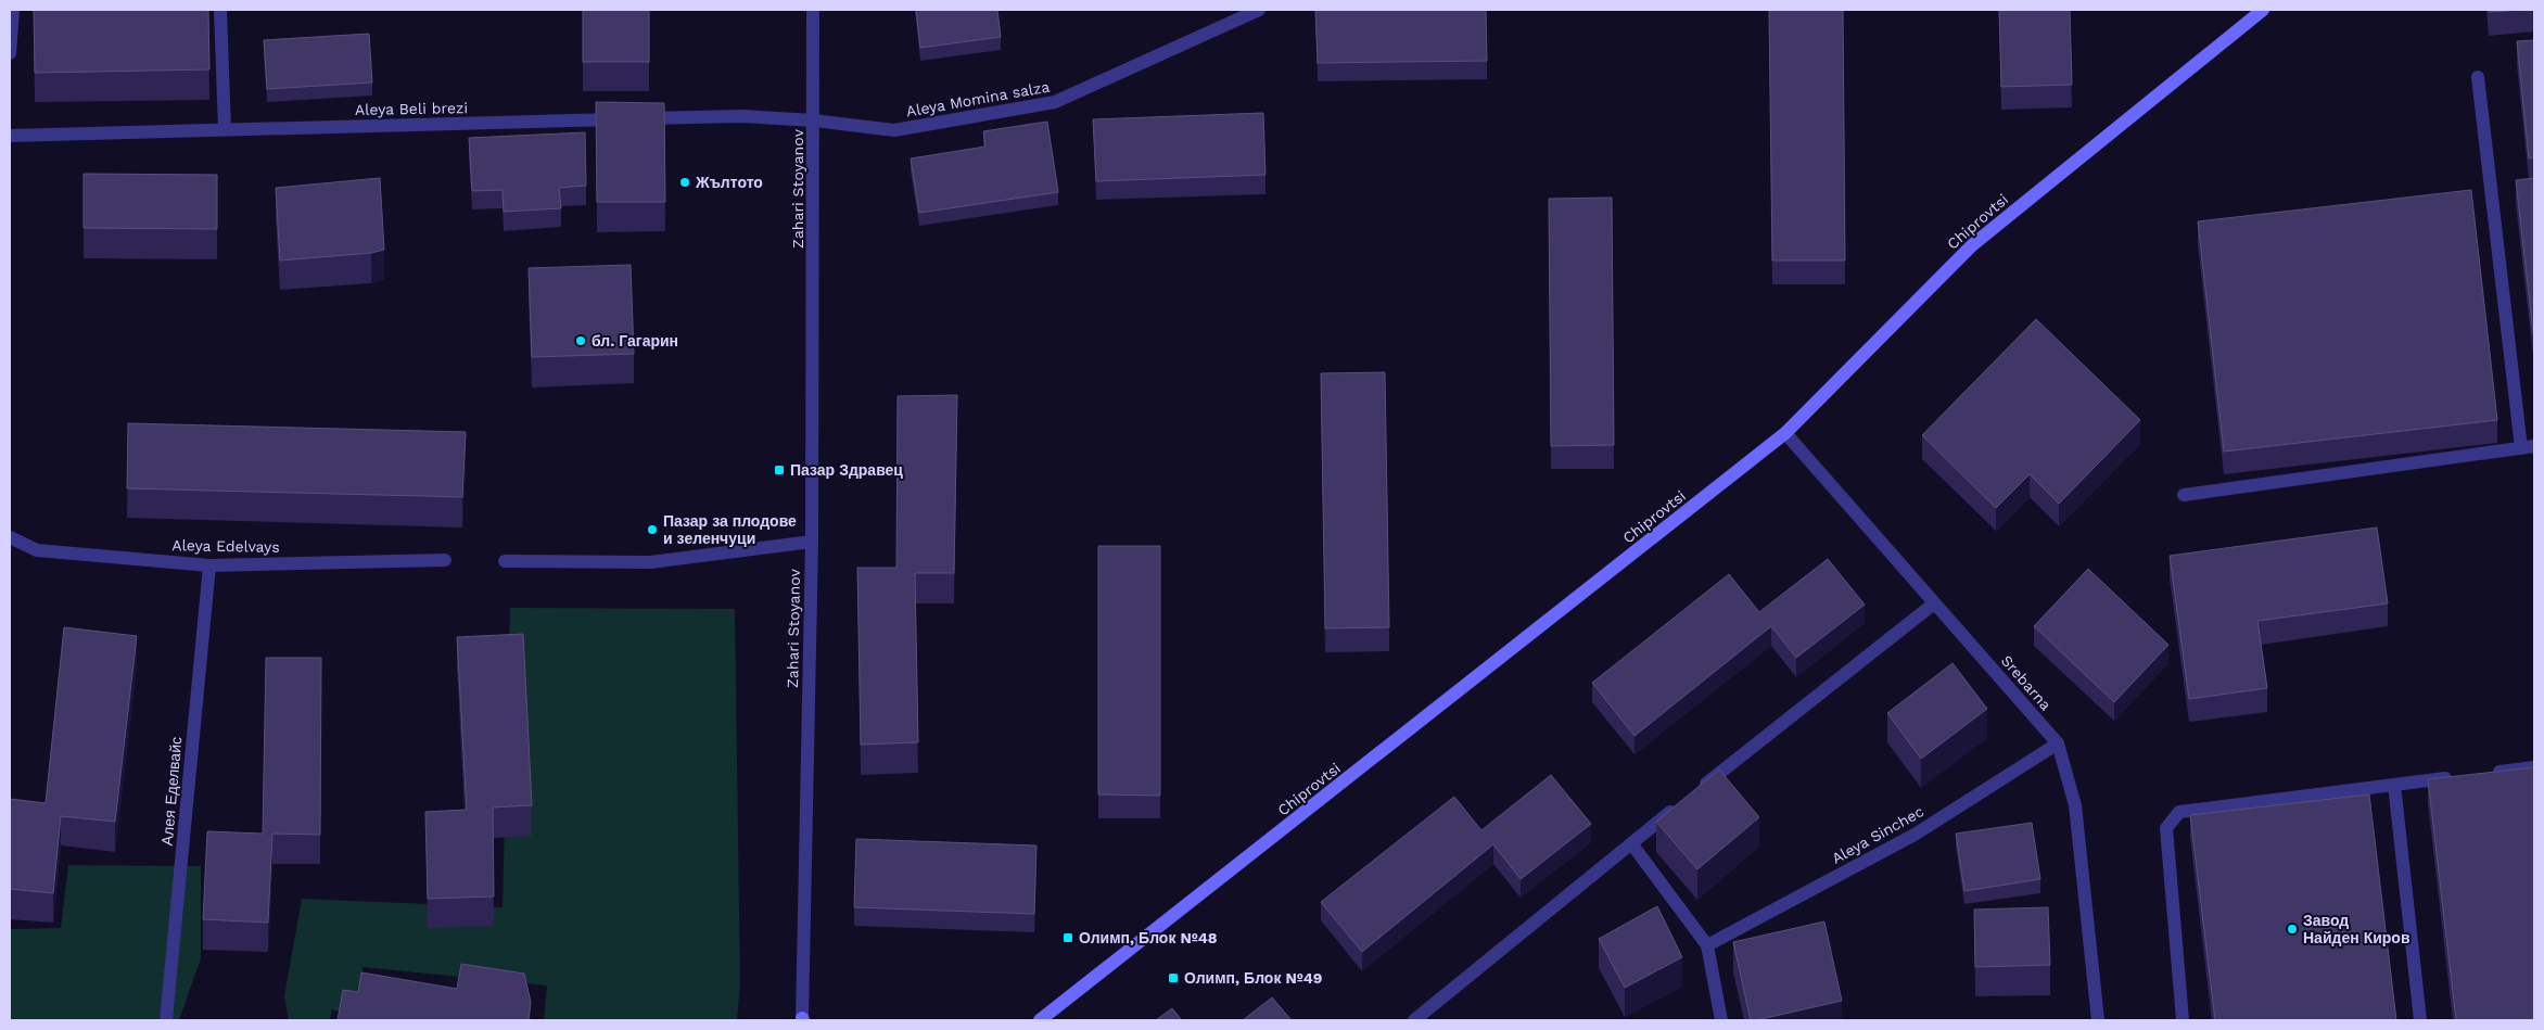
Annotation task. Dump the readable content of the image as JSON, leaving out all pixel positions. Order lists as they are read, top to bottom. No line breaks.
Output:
{"streets":{"main road":["Chiprovtsi"],"street":["Aleya Momina salza","Aleya Beli brezi","Zahari Stoyanov","Aleya Edelvays","Srebarna","Алея Еделвайс","Aleya Sinchec"]},"crossings":[["Aleya Momina salza","Aleya Beli brezi"],["Aleya Momina salza","Zahari Stoyanov"],["Aleya Beli brezi","Zahari Stoyanov"],["Chiprovtsi","Srebarna"],["Aleya Edelvays","Алея Еделвайс"],["Srebarna","Aleya Sinchec"]],"places":{"other":["Жълтото","бл. Гагарин","Пазар за плодове и зеленчуци","Завод Найден Киров"],"transit":["Пазар Здравец","Олимп, Блок №48","Олимп, Блок №49"]}}
